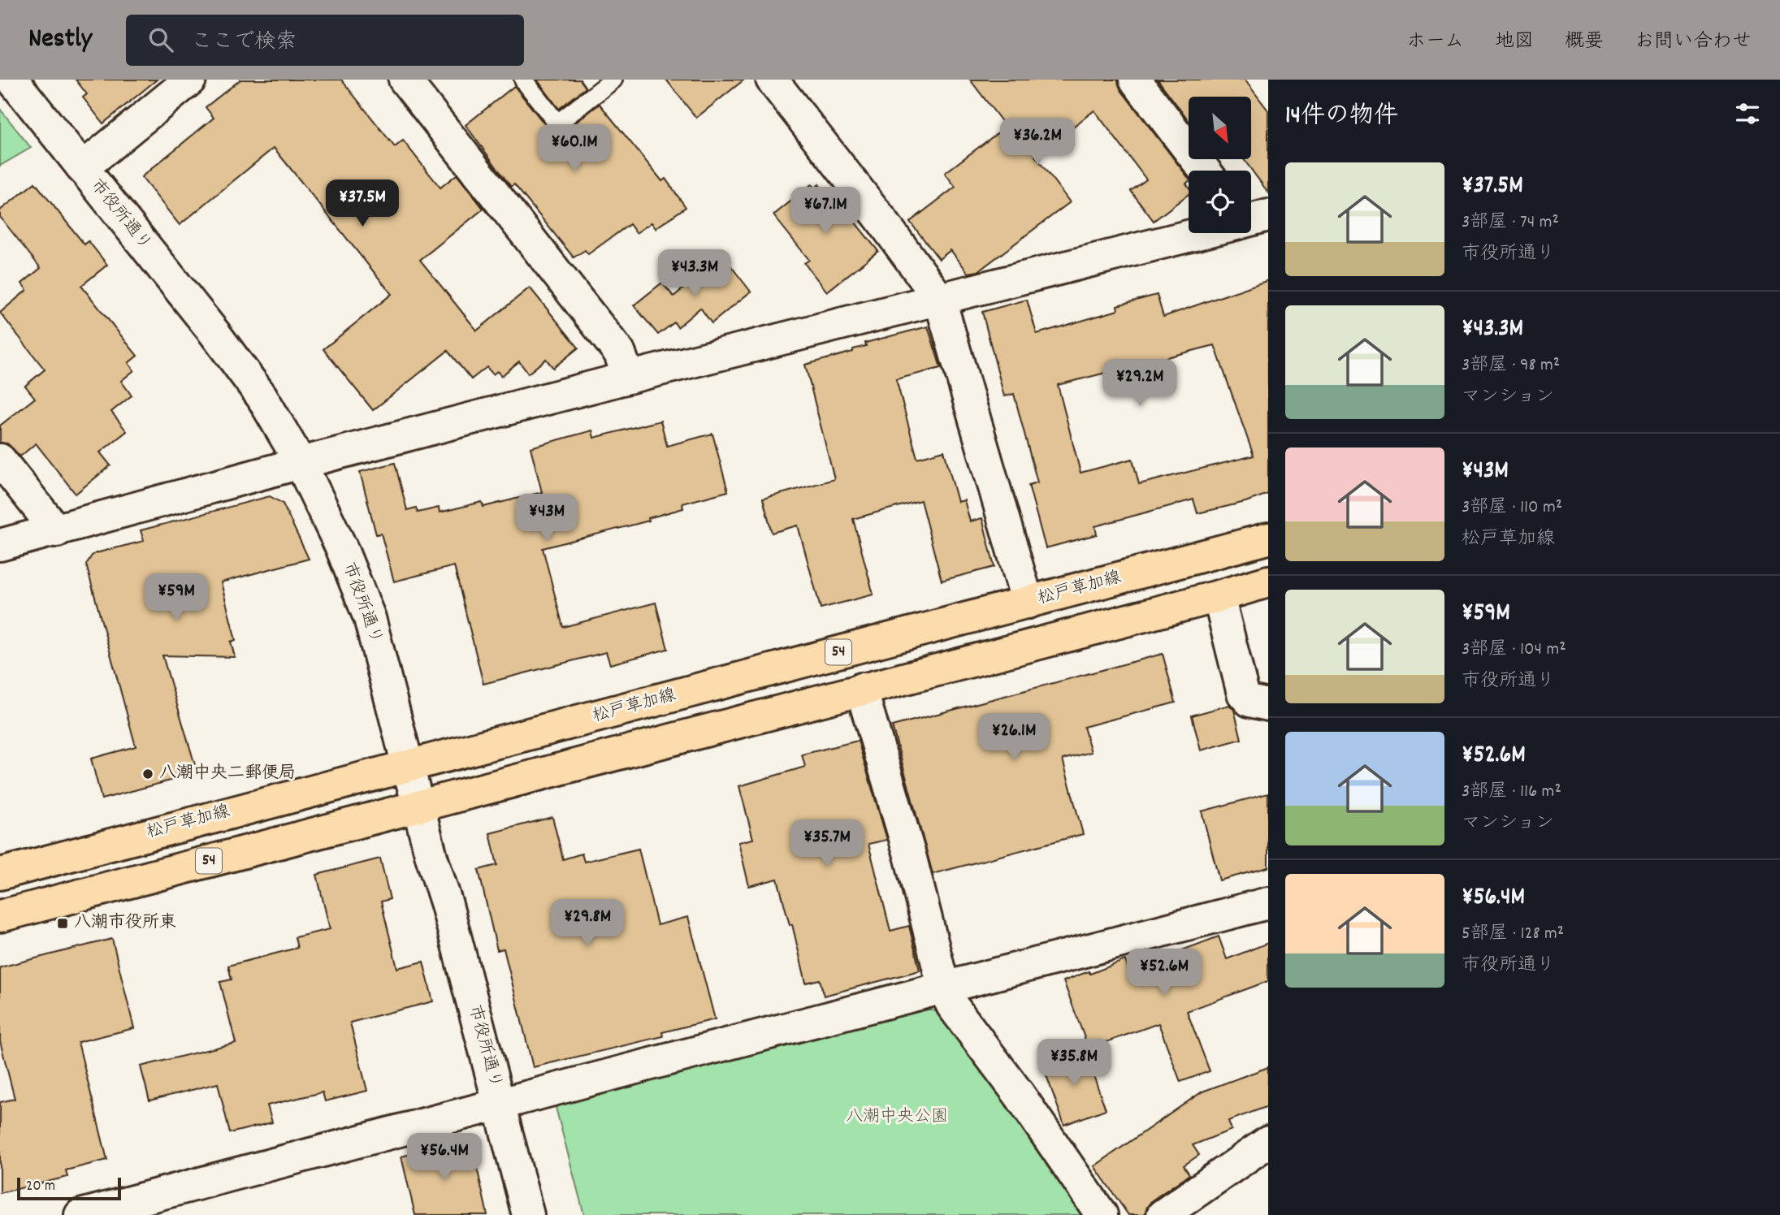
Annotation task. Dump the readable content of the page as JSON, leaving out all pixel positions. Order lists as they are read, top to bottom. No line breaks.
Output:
{"streets":{"main road":["松戸草加線","54"],"street":["市役所通り"]},"crossings":[["市役所通り","松戸草加線"],["市役所通り","54"]],"parks":["八潮中央公園"],"places":{"other":["八潮中央二郵便局"],"transit":["八潮市役所東"]},"scale_bar":"20 m","north":"bottom right","page":{"header":"Nestly","search":"ここで検索","nav":["ホーム","地図","概要","お問い合わせ"],"heading":"14件の物件","price":["¥36.2M","¥60.1M","¥37.5M","¥67.1M","¥43.3M","¥29.2M","¥43M","¥59M","¥26.1M","¥35.7M","¥29.8M","¥52.6M","¥35.8M","¥56.4M"],"list":[{"name":"¥37.5M","note":"3部屋 · 74 m² · 市役所通り"},{"name":"¥43.3M","note":"3部屋 · 98 m² · マンション"},{"name":"¥43M","note":"3部屋 · 110 m² · 松戸草加線"},{"name":"¥59M","note":"3部屋 · 104 m² · 市役所通り"},{"name":"¥52.6M","note":"3部屋 · 116 m² · マンション"},{"name":"¥56.4M","note":"5部屋 · 128 m² · 市役所通り"}],"scale":"20 m"}}
